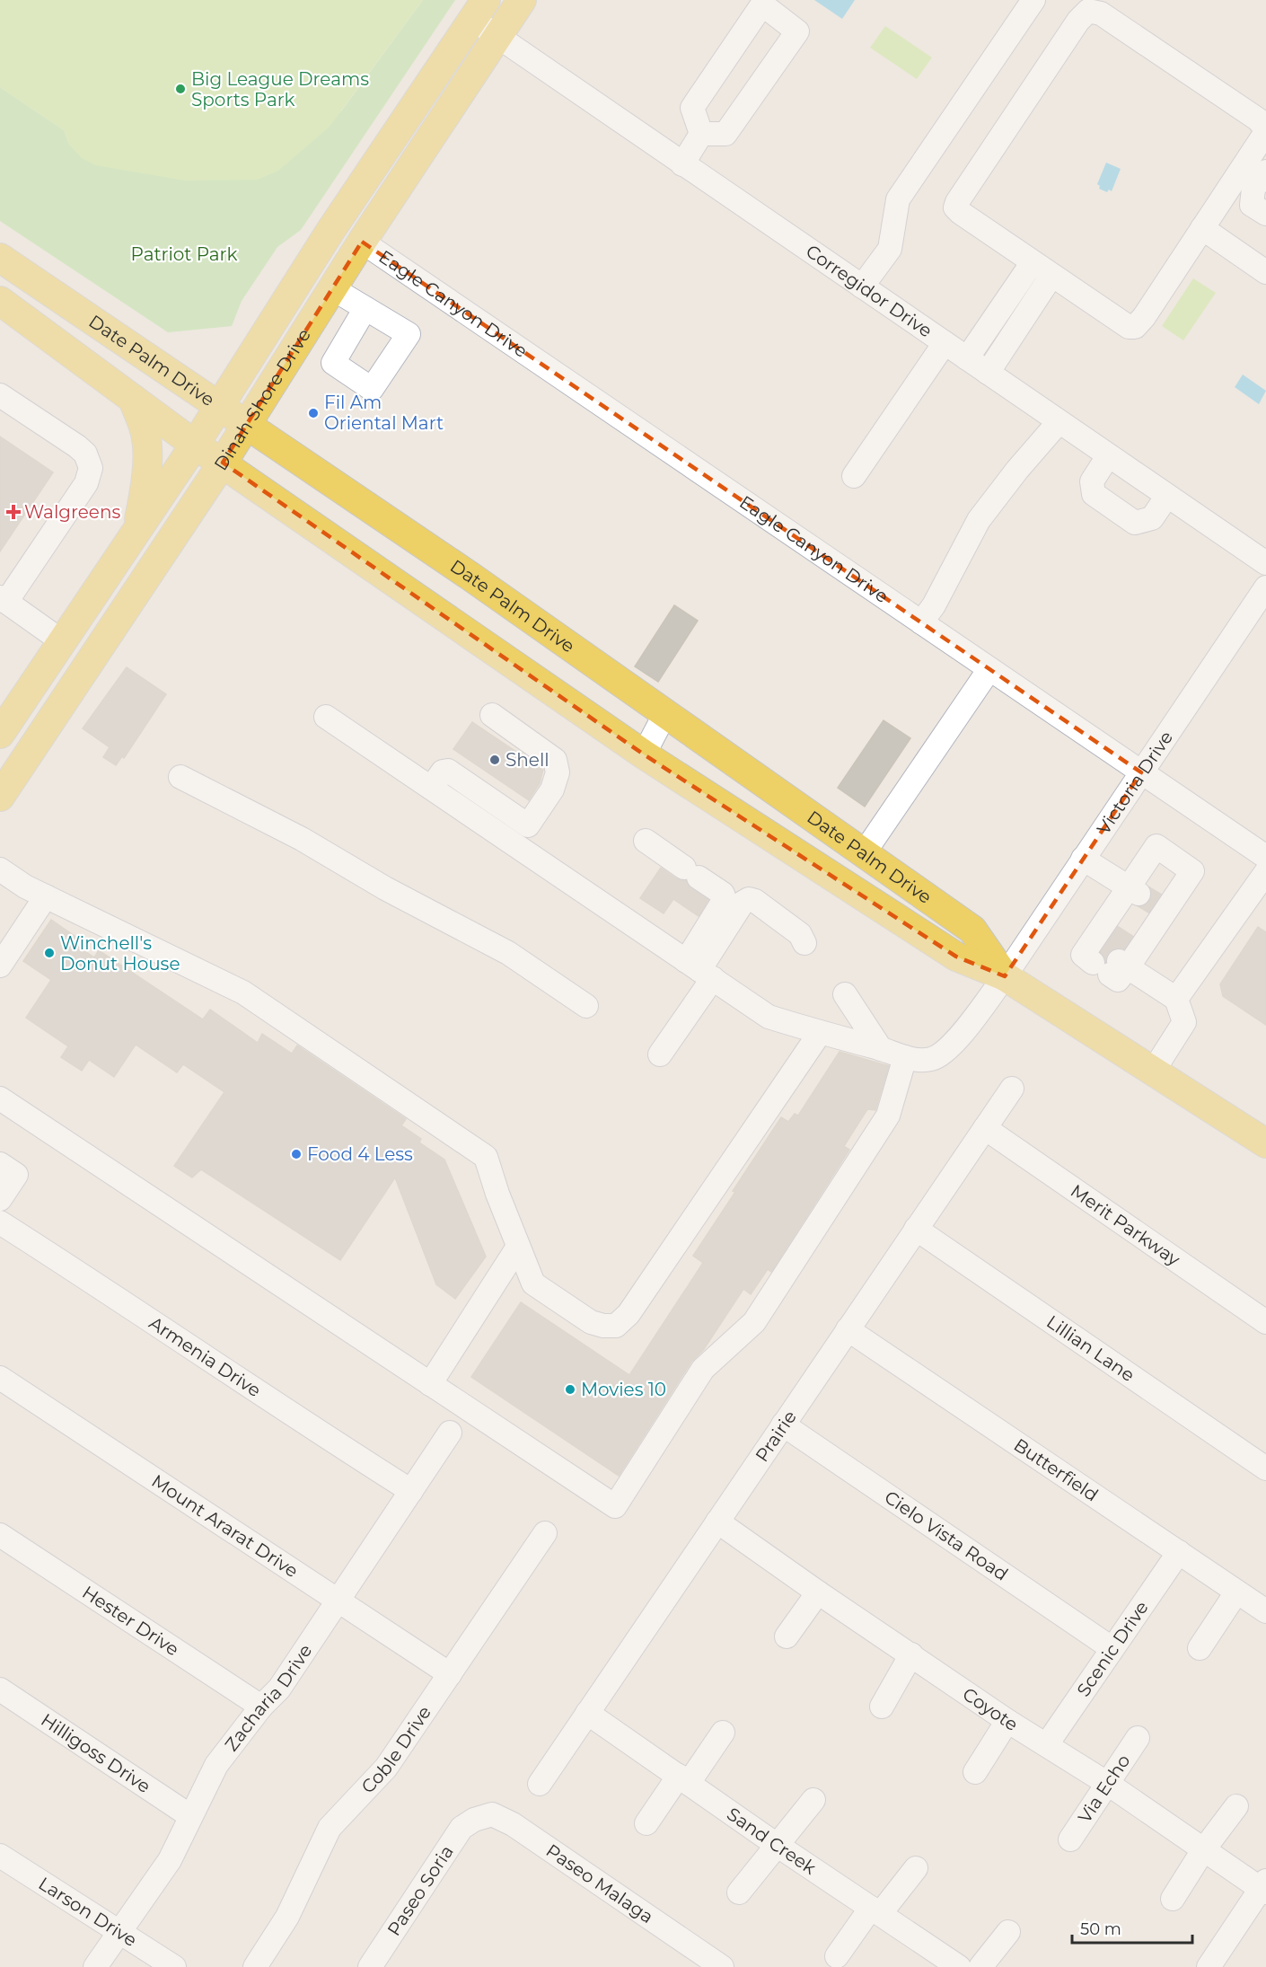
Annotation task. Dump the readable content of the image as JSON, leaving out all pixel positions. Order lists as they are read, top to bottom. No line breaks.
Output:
{"streets":{"main road":["Date Palm Drive","Dinah Shore Drive"],"street":["Corregidor Drive","Eagle Canyon Drive","Victoria Drive","Merit Parkway","Lillian Lane","Armenia Drive","Prairie","Butterfield","Mount Ararat Drive","Cielo Vista Road","Hester Drive","Scenic Drive","Zacharia Drive","Coyote","Coble Drive","Hilligoss Drive","Via Echo","Sand Creek","Paseo Malaga","Paseo Soria","Larson Drive"]},"crossings":[["Corregidor Drive","Dinah Shore Drive"],["Eagle Canyon Drive","Dinah Shore Drive"],["Eagle Canyon Drive","Victoria Drive"],["Date Palm Drive","Dinah Shore Drive"],["Date Palm Drive","Victoria Drive"],["Merit Parkway","Prairie"],["Lillian Lane","Prairie"],["Armenia Drive","Zacharia Drive"],["Prairie","Butterfield"],["Prairie","Cielo Vista Road"],["Prairie","Coyote"],["Prairie","Sand Creek"],["Butterfield","Scenic Drive"],["Mount Ararat Drive","Zacharia Drive"],["Mount Ararat Drive","Coble Drive"],["Cielo Vista Road","Scenic Drive"],["Hester Drive","Zacharia Drive"],["Scenic Drive","Coyote"],["Zacharia Drive","Hilligoss Drive"],["Zacharia Drive","Larson Drive"],["Coyote","Via Echo"],["Paseo Malaga","Paseo Soria"]],"parks":["Patriot Park"],"places":{"other":["Big League Dreams Sports Park","Fil Am Oriental Mart","Shell","Winchell's Donut House","Food 4 Less","Movies 10"],"health":["Walgreens"]},"scale_bar":"50 m"}
